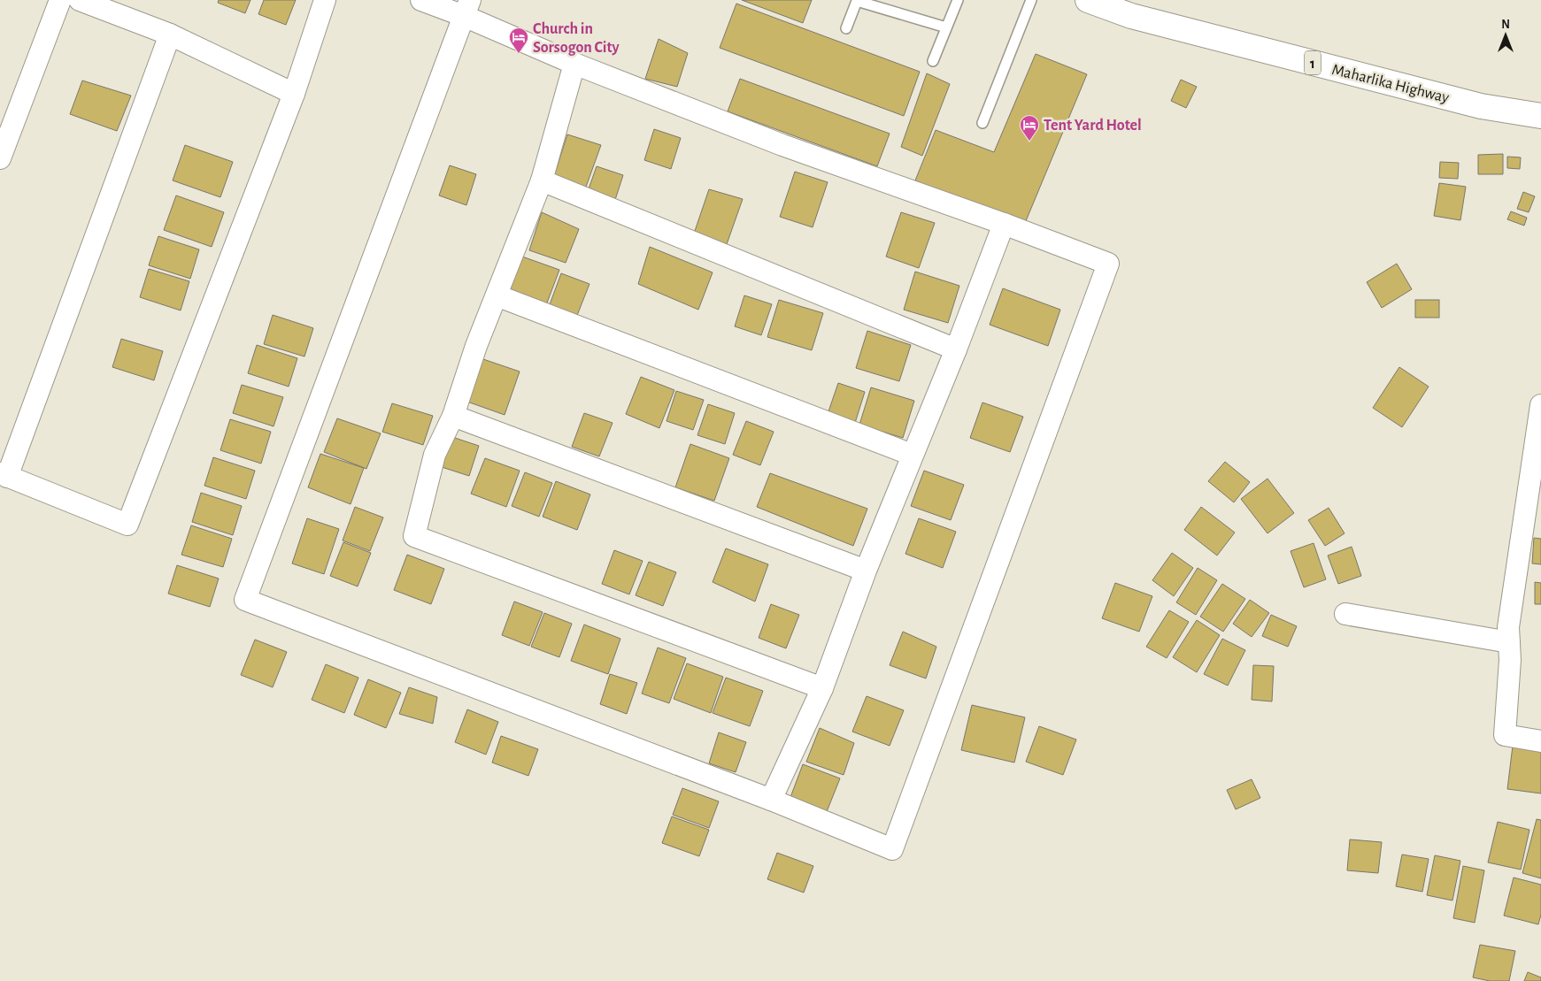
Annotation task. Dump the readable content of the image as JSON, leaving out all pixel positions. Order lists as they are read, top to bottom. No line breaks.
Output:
{"streets":{"highway":["1","Maharlika Highway"]},"places":{"hotel":["Church in Sorsogon City","Tent Yard Hotel"]},"north":"top"}
